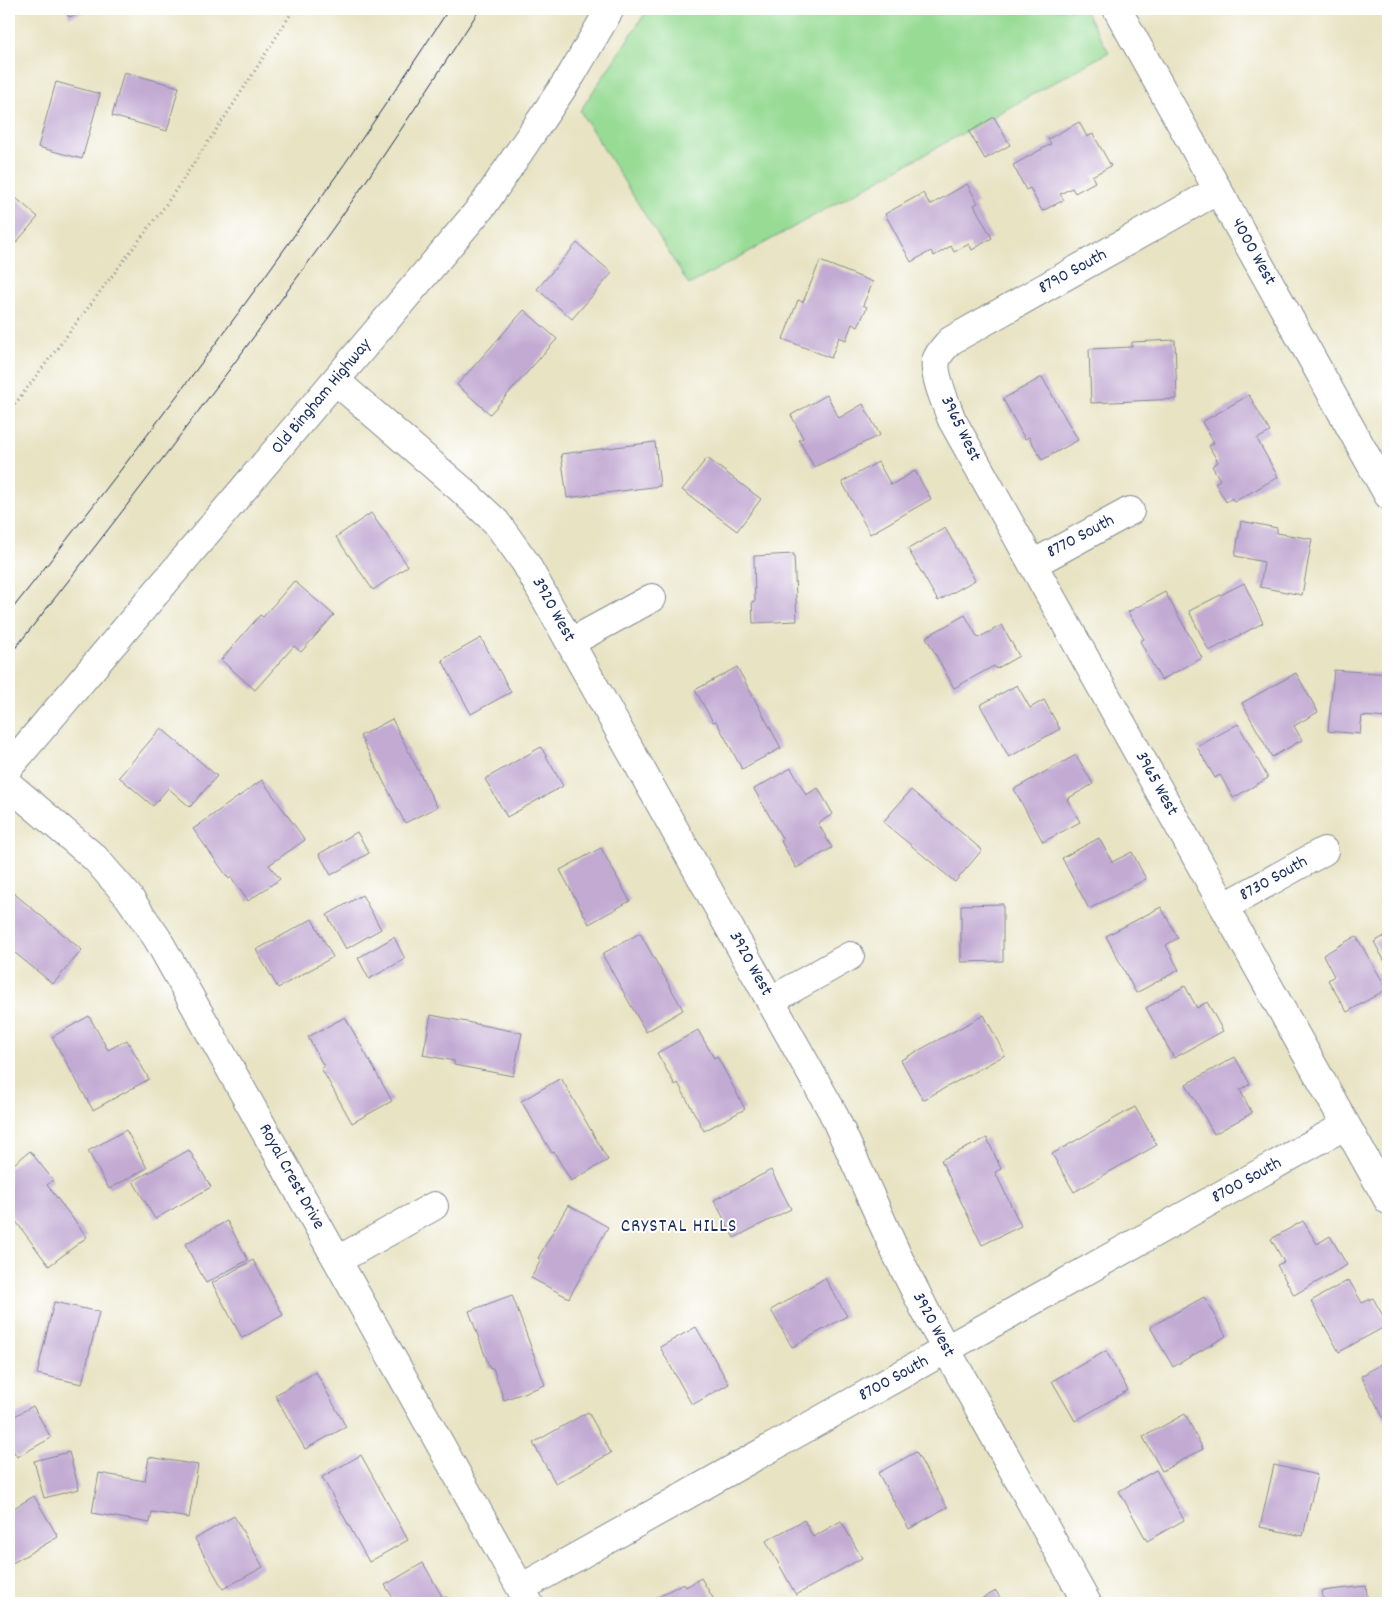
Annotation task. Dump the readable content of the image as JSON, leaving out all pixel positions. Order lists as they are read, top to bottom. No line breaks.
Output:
{"streets":{"street":["4000 West","8790 South","Old Bingham Highway","3965 West","8770 South","3920 West","8730 South","Royal Crest Drive","8700 South"]},"crossings":[["4000 West","8790 South"],["8790 South","3965 West"],["Old Bingham Highway","3920 West"],["3965 West","8770 South"],["3965 West","8730 South"],["3965 West","8700 South"],["3920 West","8700 South"],["Royal Crest Drive","8700 South"]],"districts":["CRYSTAL HILLS"]}
